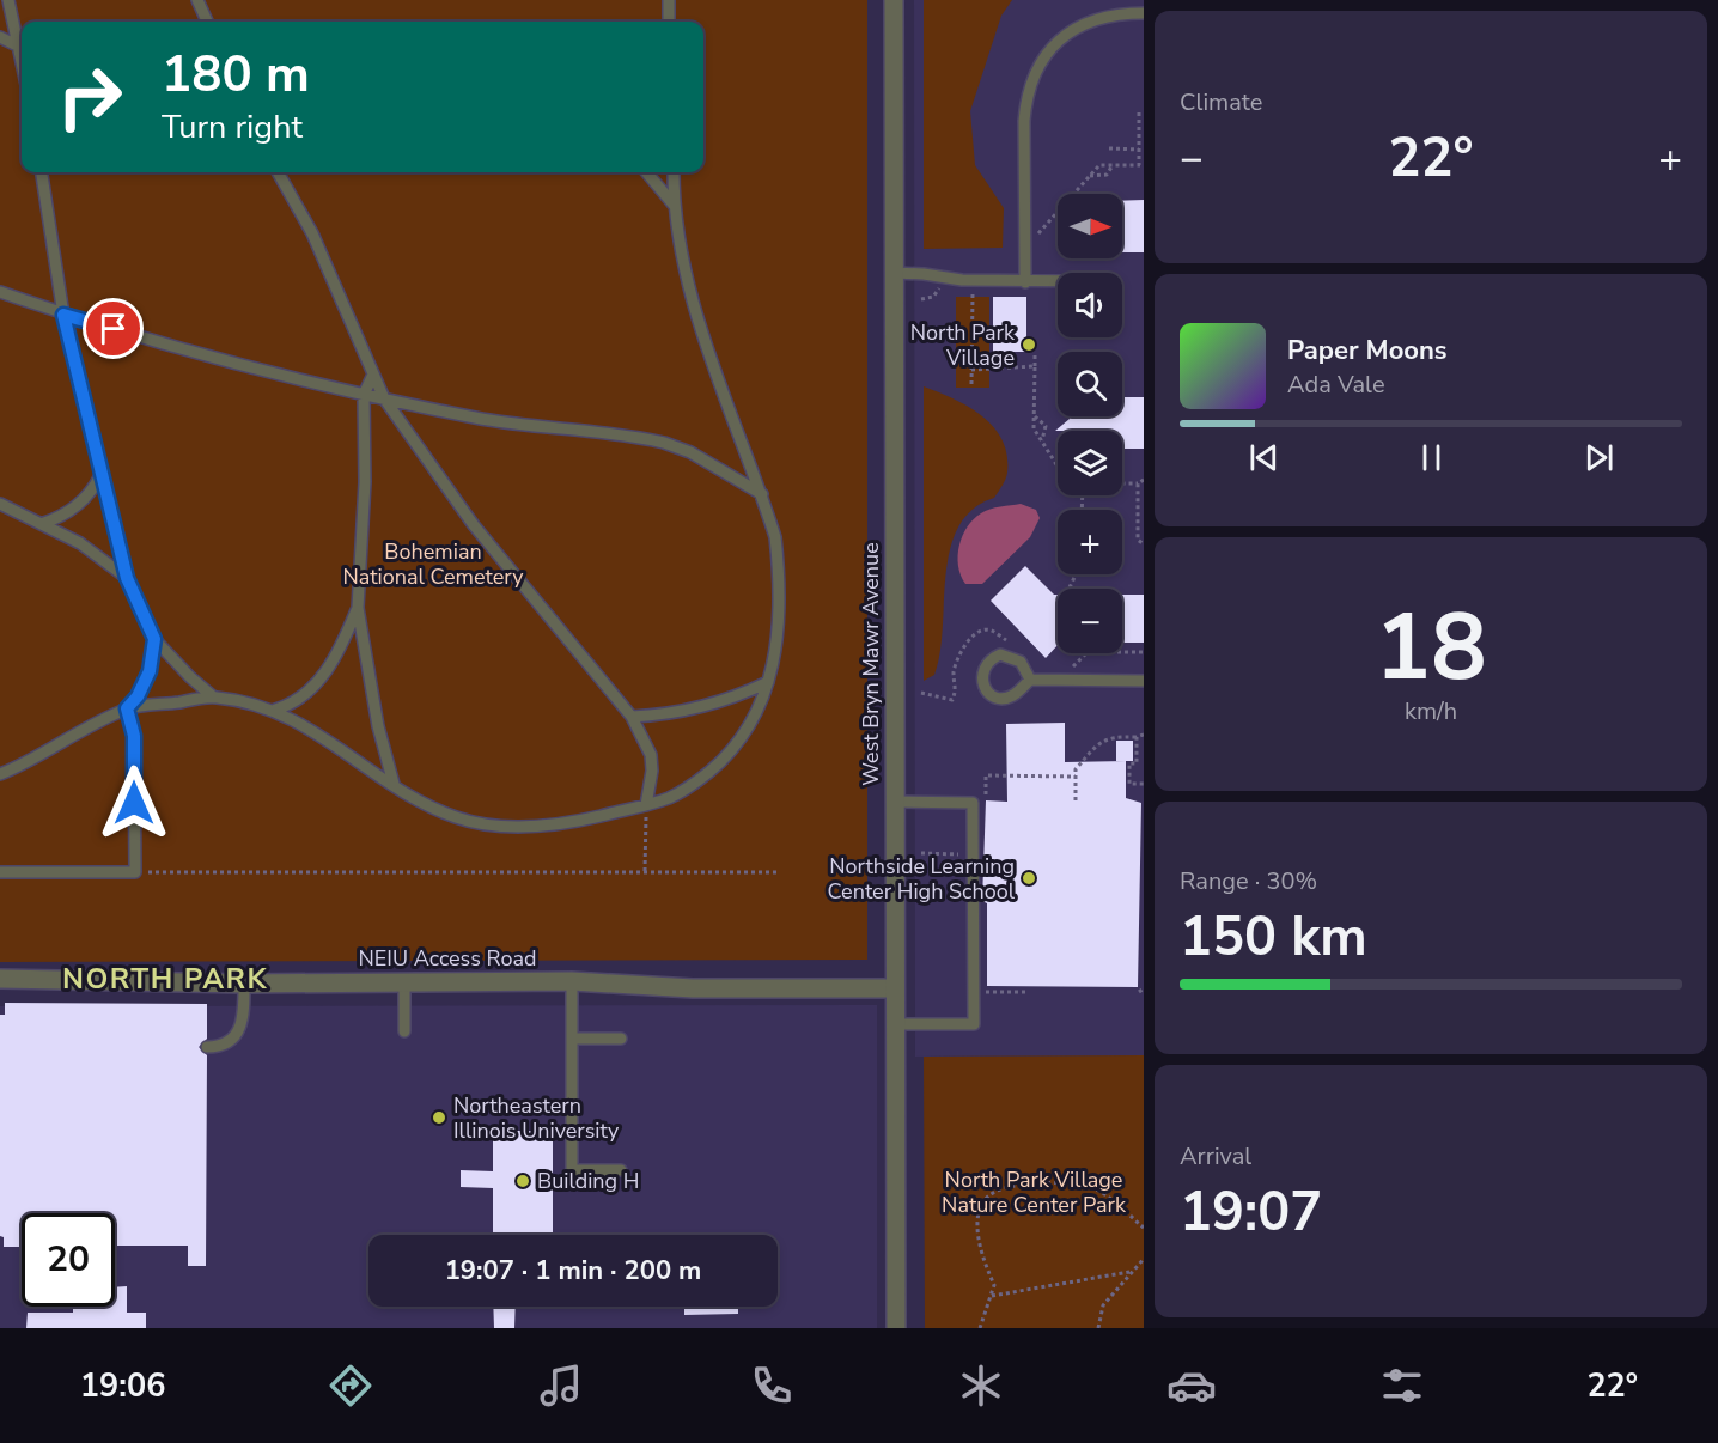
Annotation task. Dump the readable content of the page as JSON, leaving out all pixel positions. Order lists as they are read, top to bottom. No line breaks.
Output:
{"streets":{"street":["West Bryn Mawr Avenue","NEIU Access Road"]},"crossings":[["West Bryn Mawr Avenue","NEIU Access Road"]],"districts":["NORTH PARK"],"parks":["Bohemian National Cemetery","North Park Village Nature Center Park"],"places":["North Park Village","Northside Learning Center High School","Northeastern Illinois University","Building H"],"north":"right","page":{"tile":["Climate",["18","km/h"],["Range · 30%","150 km"],["Arrival","19:07"]],"turn":["180 m","Turn right"],"heat":["−","22°","+"],"map_buttons":["+","−"],"song":["Paper Moons","Ada Vale"],"limit":"20","trip":"19:07 · 1 min · 200 m","tabs":["19:06","22°"]}}
